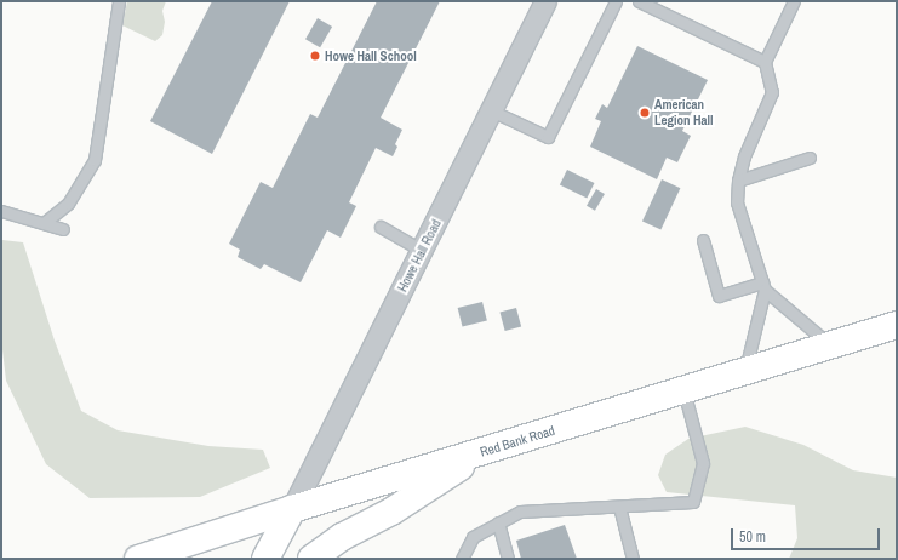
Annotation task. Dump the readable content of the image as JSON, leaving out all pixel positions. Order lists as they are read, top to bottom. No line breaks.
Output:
{"streets":{"main road":["Red Bank Road"],"street":["Howe Hall Road"]},"crossings":[["Howe Hall Road","Red Bank Road"]],"places":["Howe Hall School","American Legion Hall"],"scale_bar":"50 m"}
